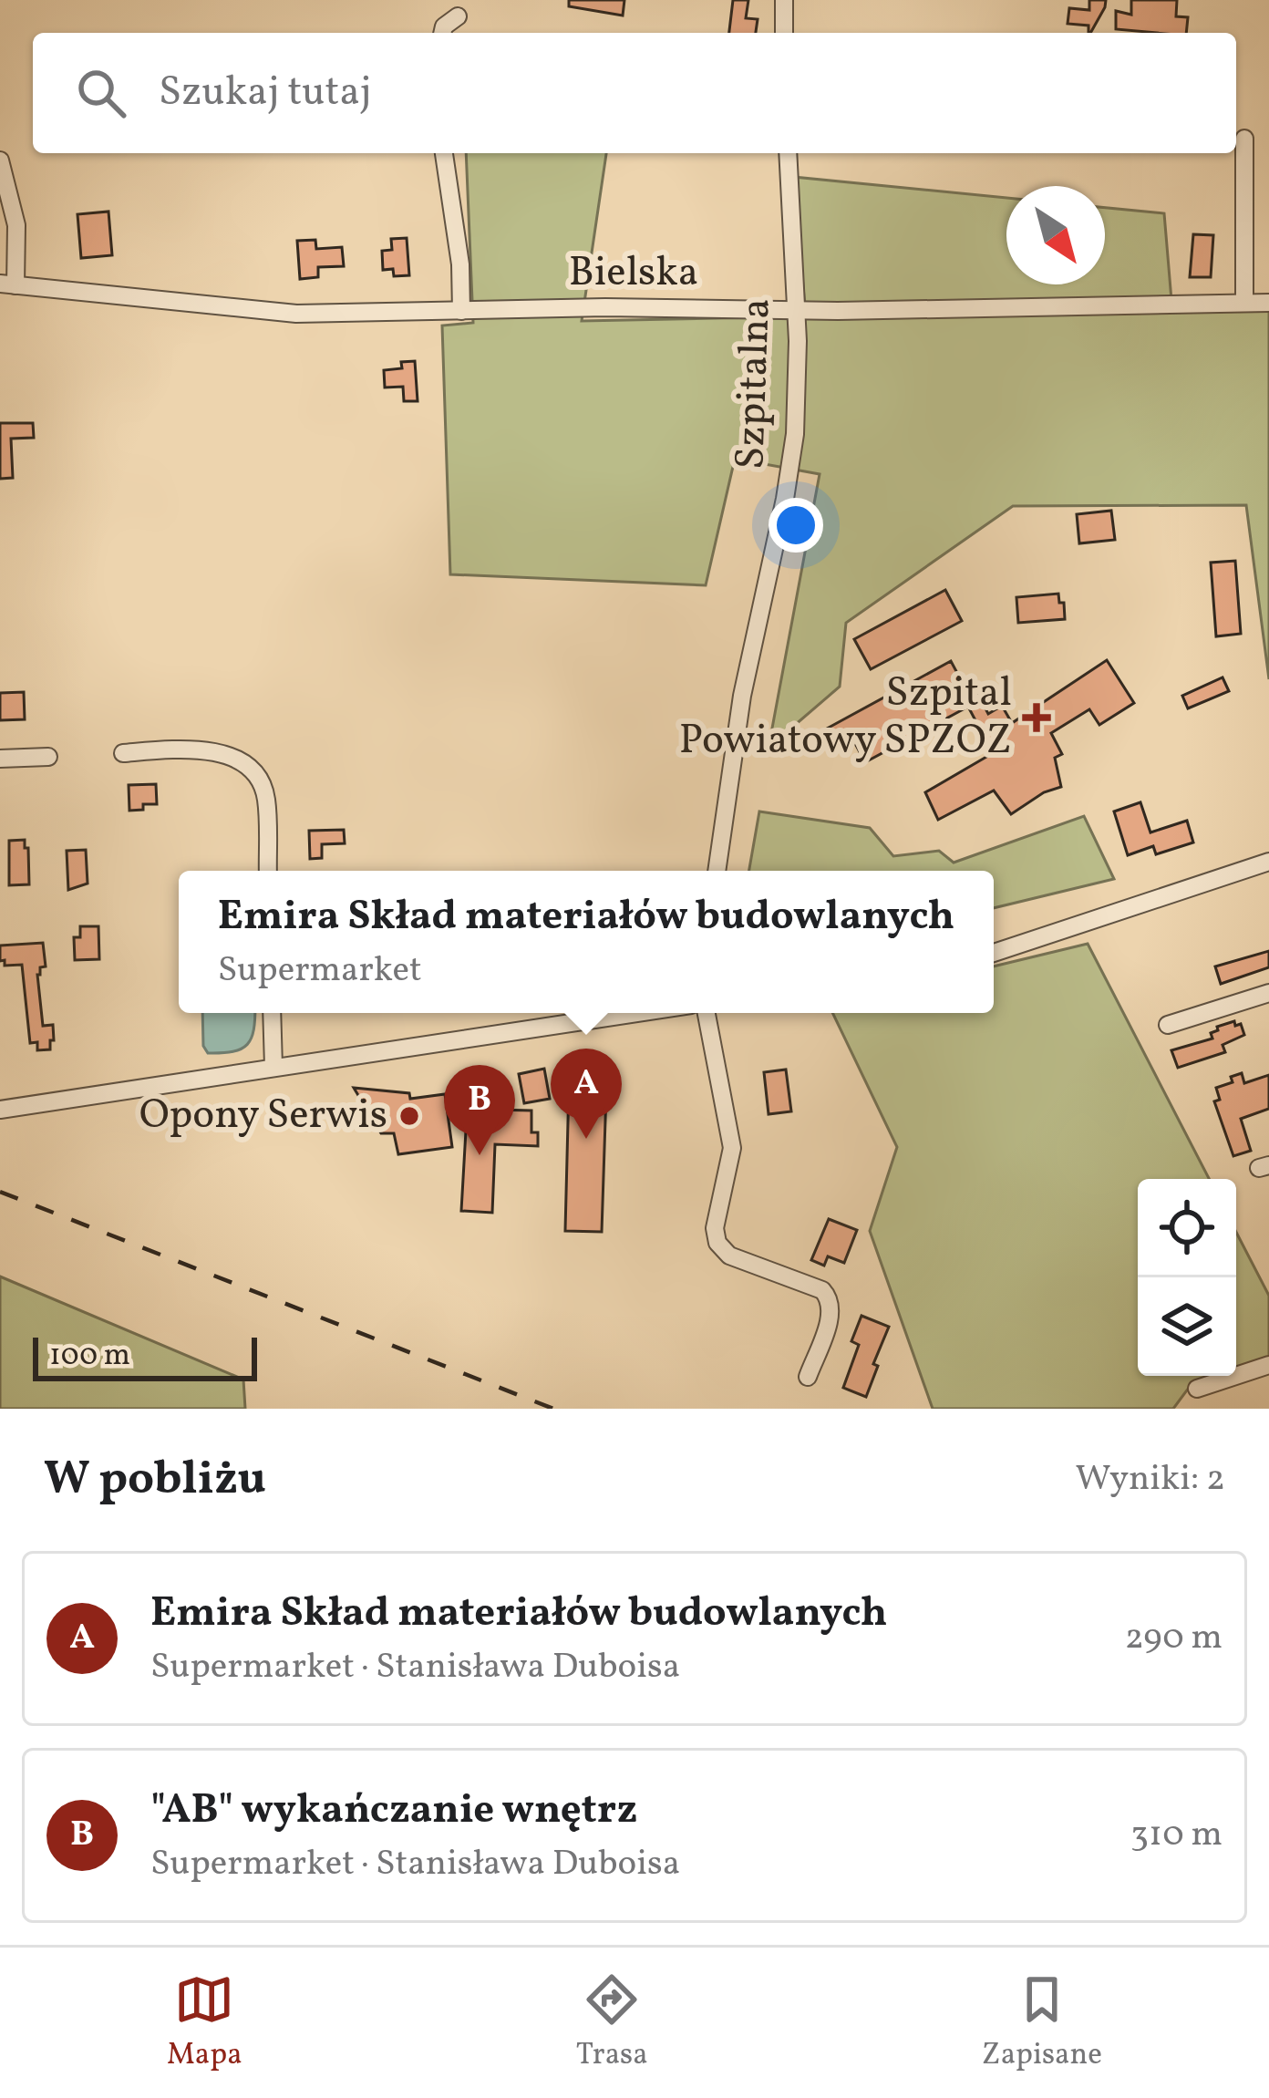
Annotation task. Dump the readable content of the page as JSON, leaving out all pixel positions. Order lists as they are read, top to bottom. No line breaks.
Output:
{"streets":{"street":["Bielska","Szpitalna"]},"crossings":[["Bielska","Szpitalna"]],"places":{"health":["Szpital Powiatowy SPZOZ"],"other":["Opony Serwis"]},"scale_bar":"100 m","north":"bottom right","page":{"search":"Szukaj tutaj","popup":["Emira Skład materiałów budowlanych","Supermarket"],"pins":["A","B"],"scale":"100 m","heading":["W pobliżu","Wyniki: 2"],"list":[{"mark":"A","name":"Emira Skład materiałów budowlanych","note":"Supermarket · Stanisława Duboisa","value":"290 m"},{"mark":"B","name":"\"AB\" wykańczanie wnętrz","note":"Supermarket · Stanisława Duboisa","value":"310 m"}],"nav":["Mapa","Trasa","Zapisane"]}}
